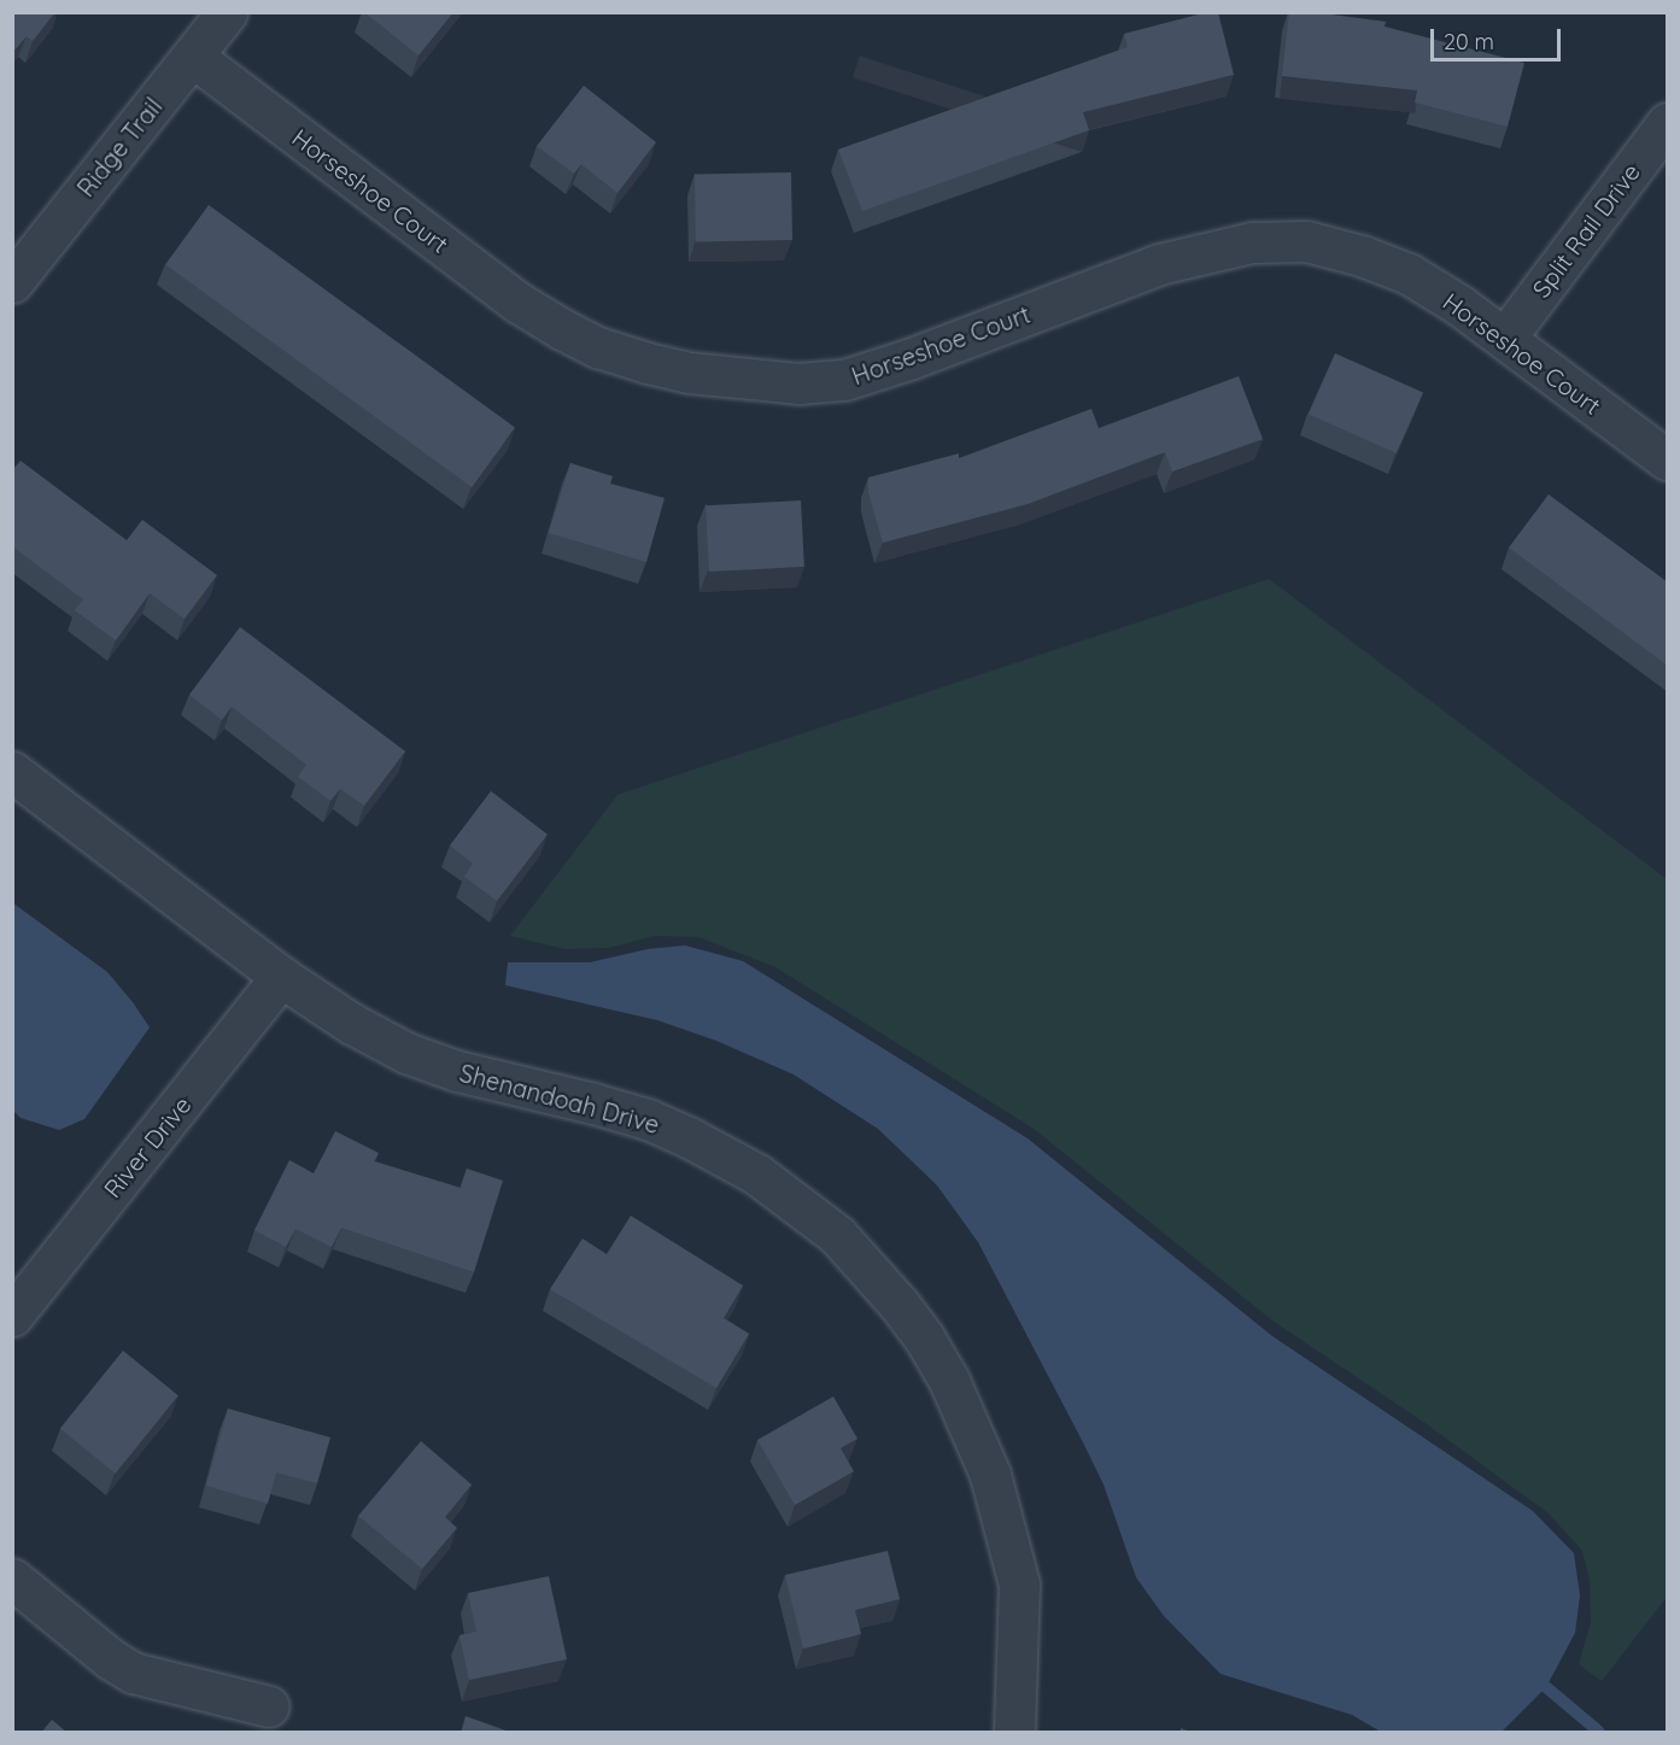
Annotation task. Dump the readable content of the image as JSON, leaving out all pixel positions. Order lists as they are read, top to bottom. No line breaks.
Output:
{"streets":{"street":["Ridge Trail","Horseshoe Court","Split Rail Drive","Shenandoah Drive","River Drive"]},"crossings":[["Ridge Trail","Horseshoe Court"],["Horseshoe Court","Split Rail Drive"],["Shenandoah Drive","River Drive"]],"scale_bar":"20 m"}
